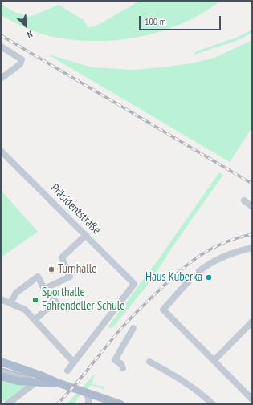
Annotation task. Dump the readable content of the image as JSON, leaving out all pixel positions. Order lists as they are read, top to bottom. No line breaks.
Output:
{"streets":{"street":["Präsidentstraße"]},"places":["Turnhalle","Haus Kuberka","Sporthalle Fahrendeller Schule"],"scale_bar":"100 m","north":"bottom right"}
